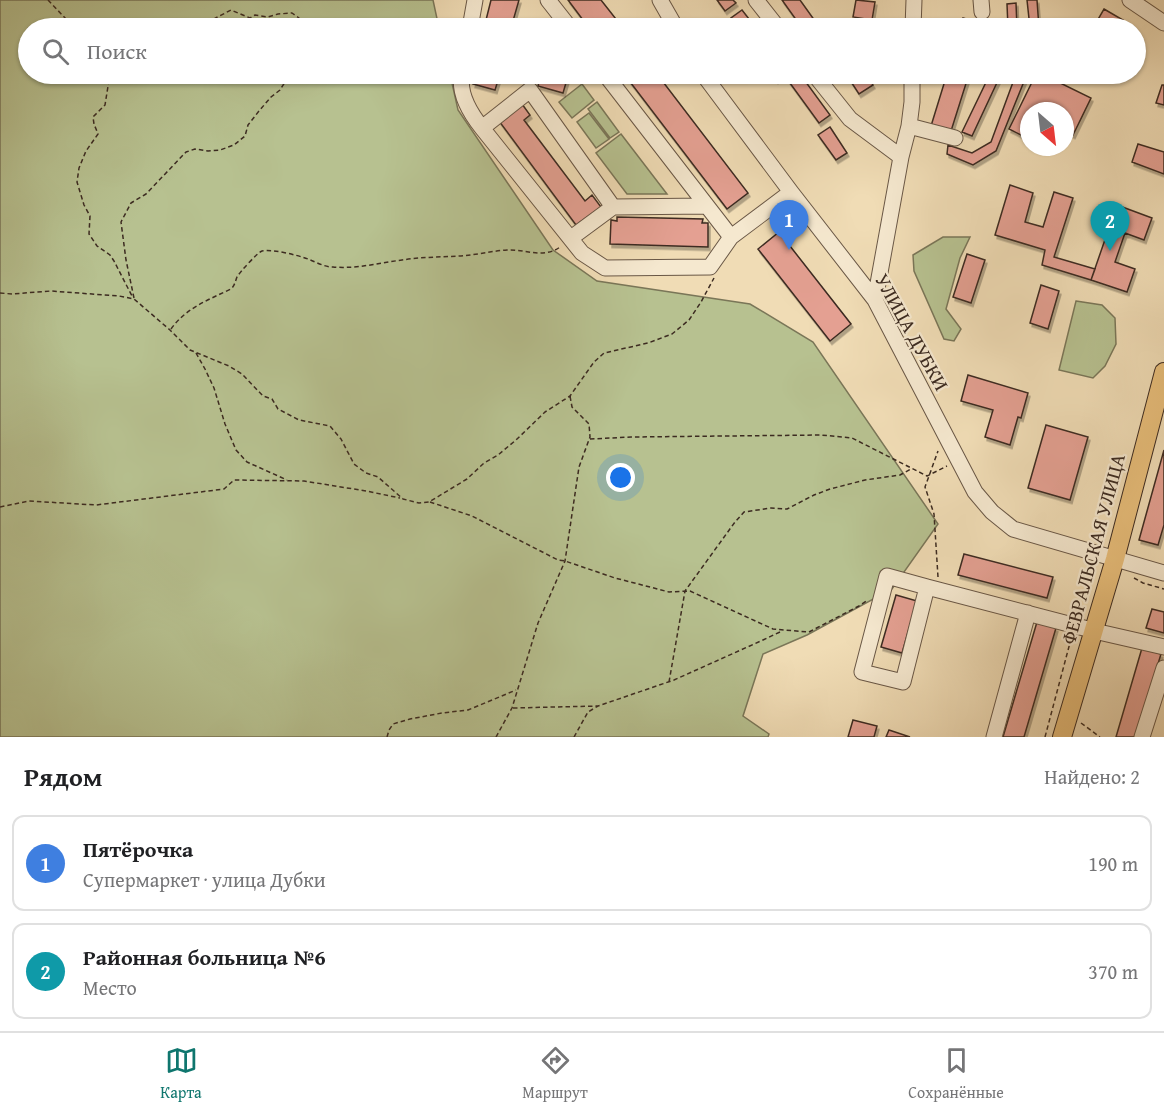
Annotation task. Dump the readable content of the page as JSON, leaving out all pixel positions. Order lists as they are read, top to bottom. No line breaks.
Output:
{"streets":{"main road":["ФЕВРАЛЬСКАЯ УЛИЦА"],"street":["УЛИЦА ДУБКИ"]},"crossings":[["УЛИЦА ДУБКИ","ФЕВРАЛЬСКАЯ УЛИЦА"]],"north":"bottom right","page":{"search":"Поиск","pins":["1","2"],"heading":["Рядом","Найдено: 2"],"list":[{"mark":"1","name":"Пятёрочка","note":"Супермаркет · улица Дубки","value":"190 m"},{"mark":"2","name":"Районная больница №6","note":"Место","value":"370 m"}],"nav":["Карта","Маршрут","Сохранённые"]}}
